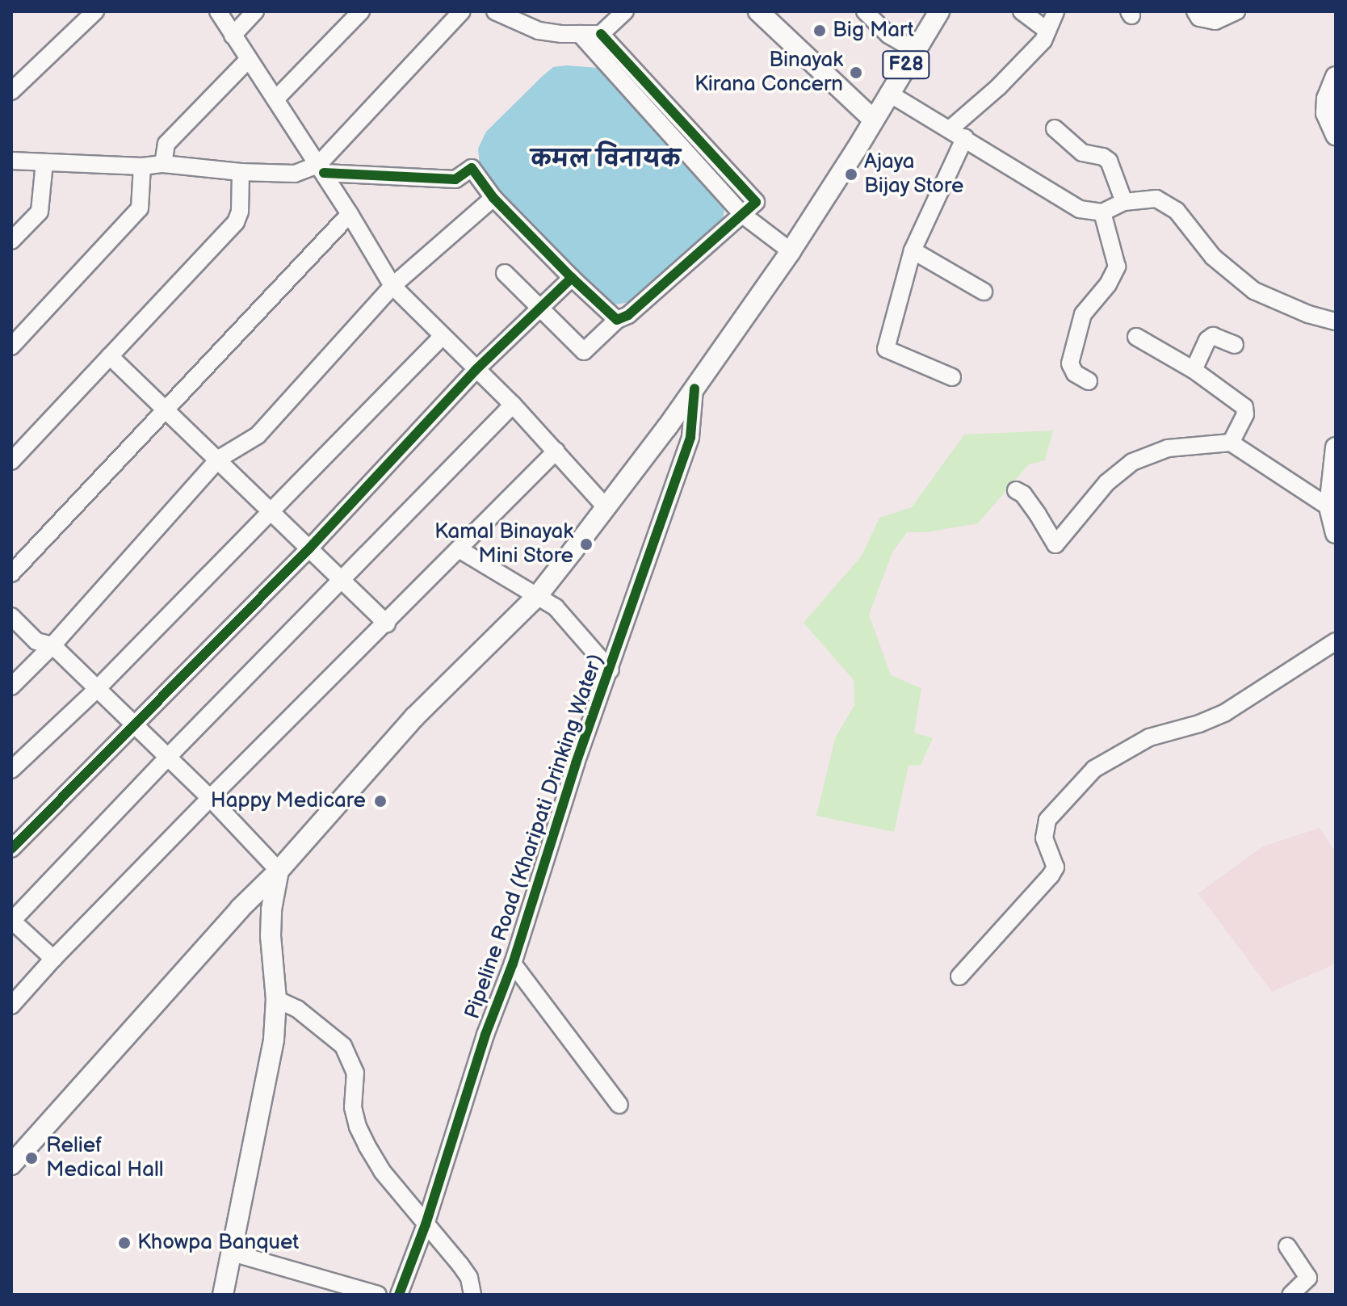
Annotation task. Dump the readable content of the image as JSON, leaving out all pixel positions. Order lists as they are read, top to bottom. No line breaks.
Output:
{"streets":{"main road":["F28"],"street":["Pipeline Road (Kharipati Drinking Water)"]},"crossings":[["F28","Pipeline Road (Kharipati Drinking Water)"]],"districts":["कमल विनायक"],"places":["Big Mart","Binayak Kirana Concern","Ajaya Bijay Store","Kamal Binayak Mini Store","Happy Medicare","Relief Medical Hall","Khowpa Banquet"]}
